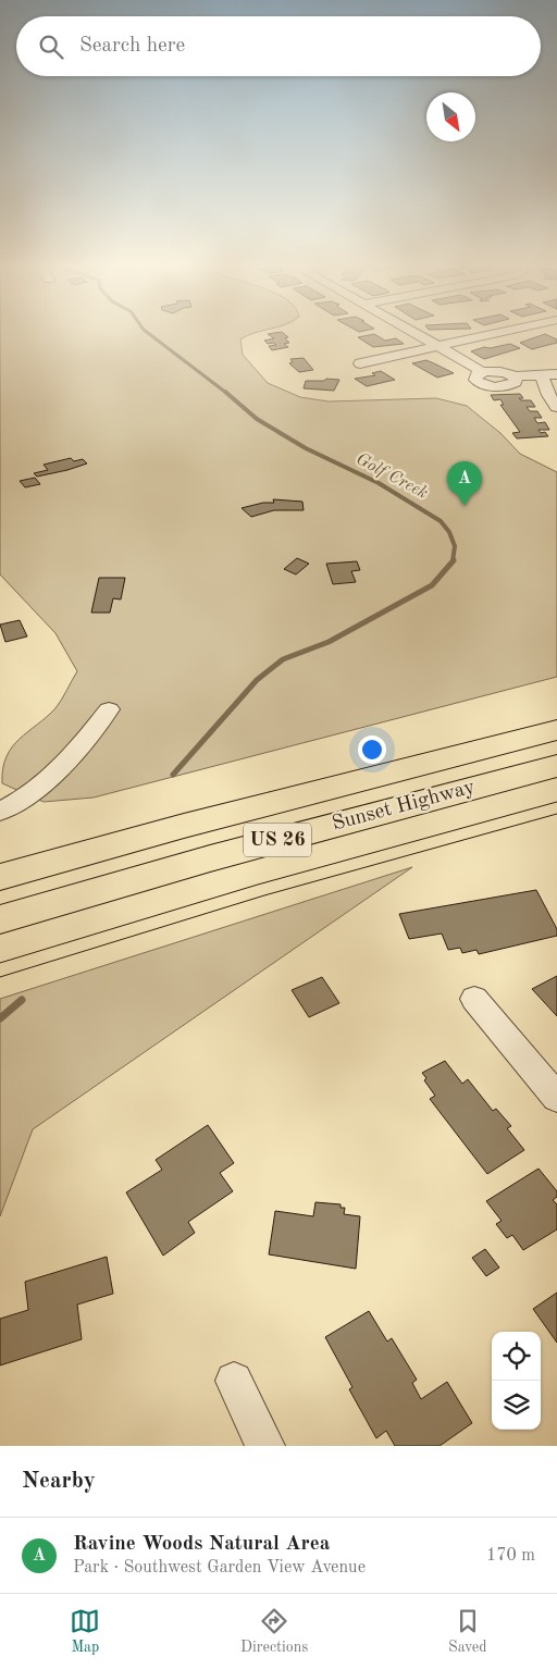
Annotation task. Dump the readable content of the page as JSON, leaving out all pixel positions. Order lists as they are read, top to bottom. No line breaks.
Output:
{"streets":{"highway":["Sunset Highway","US 26"]},"water":["Golf Creek"],"north":"bottom right","page":{"search":"Search here","pins":"A","heading":"Nearby","list":[{"mark":"A","name":"Ravine Woods Natural Area","note":"Park · Southwest Garden View Avenue","value":"170 m"}],"nav":["Map","Directions","Saved"]}}
